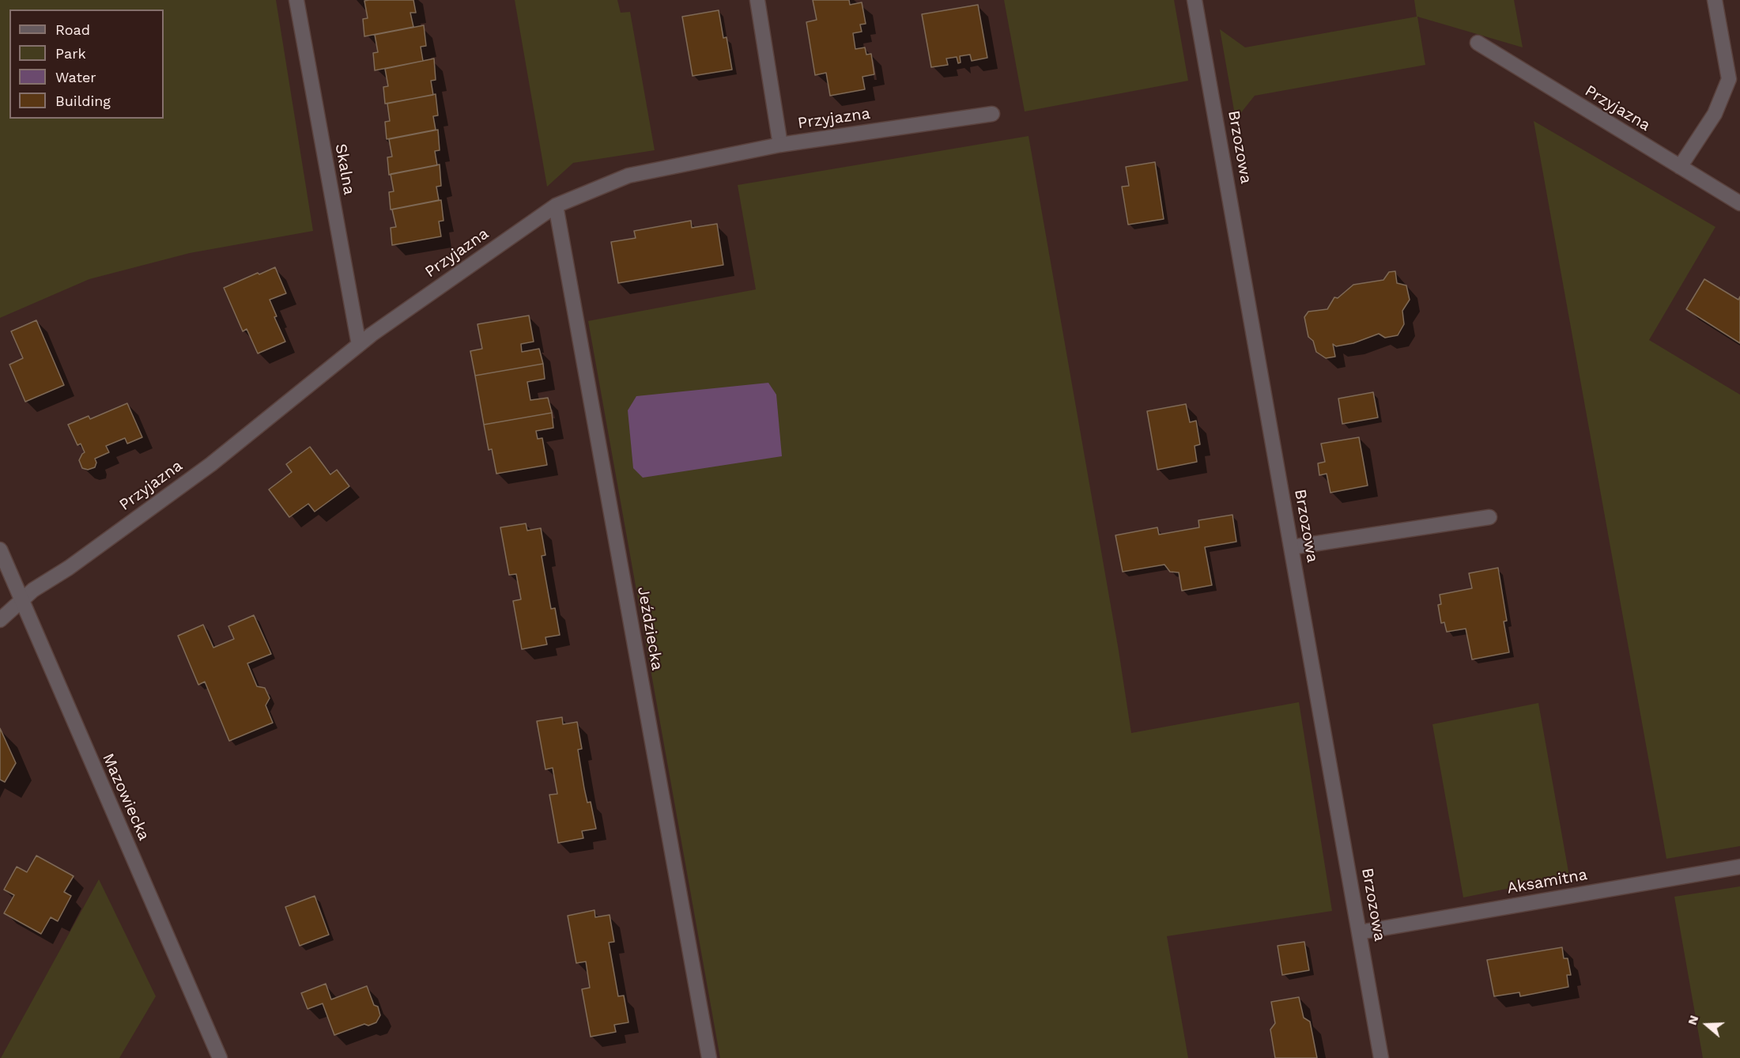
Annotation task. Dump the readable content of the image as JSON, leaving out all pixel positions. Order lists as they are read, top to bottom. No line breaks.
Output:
{"streets":{"street":["Przyjazna","Brzozowa","Skalna","Jeździecka","Mazowiecka","Aksamitna"]},"crossings":[["Przyjazna","Skalna"],["Przyjazna","Jeździecka"],["Przyjazna","Mazowiecka"],["Brzozowa","Aksamitna"]],"legend":["Road","Park","Water","Building"],"north":"left"}
